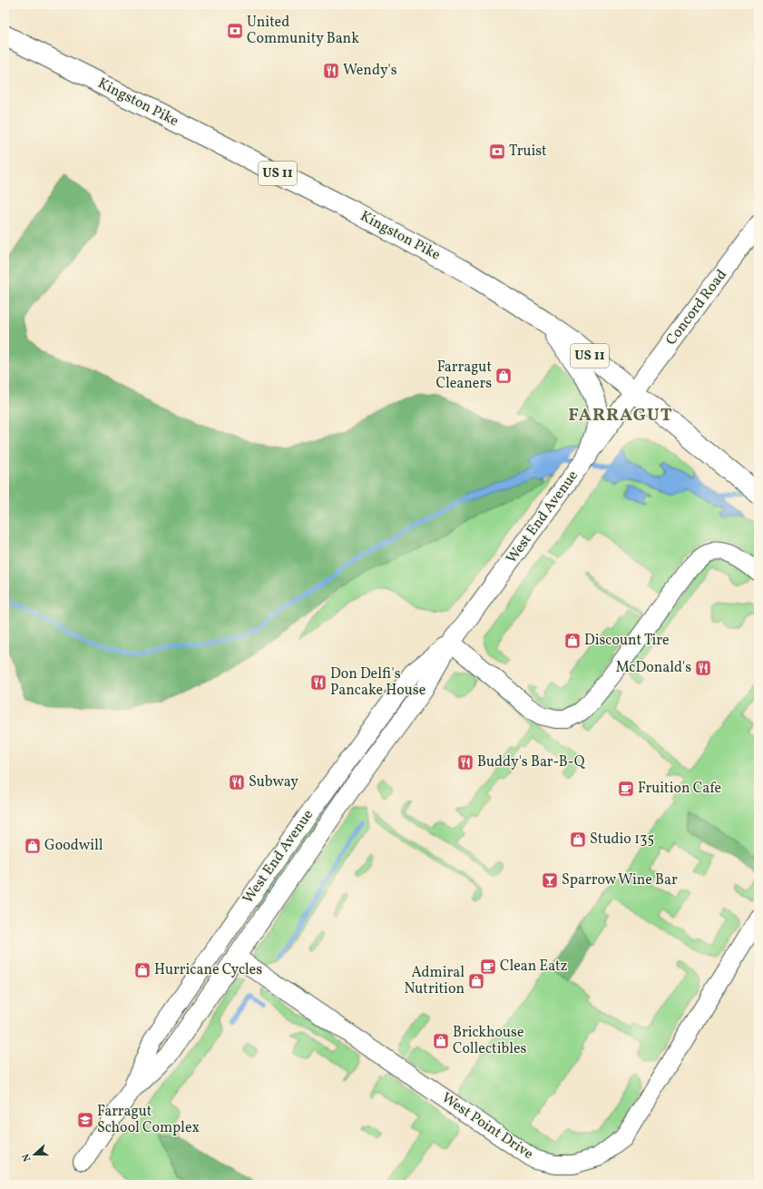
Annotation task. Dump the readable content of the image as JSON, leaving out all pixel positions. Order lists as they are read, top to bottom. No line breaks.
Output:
{"streets":{"main road":["Kingston Pike","US 11"],"street":["Concord Road","West End Avenue","West Point Drive"]},"crossings":[["Kingston Pike","Concord Road"],["Kingston Pike","West End Avenue"],["Concord Road","West End Avenue"],["West End Avenue","West Point Drive"]],"districts":["FARRAGUT"],"places":{"bank":["United Community Bank","Truist"],"restaurant":["Wendy's","McDonald's","Don Delfi's Pancake House","Buddy's Bar-B-Q","Subway"],"shop":["Farragut Cleaners","Discount Tire","Studio 135","Goodwill","Hurricane Cycles","Admiral Nutrition","Brickhouse Collectibles"],"cafe":["Fruition Cafe","Clean Eatz"],"bar":["Sparrow Wine Bar"],"school or university":["Farragut School Complex"]},"north":"left"}
